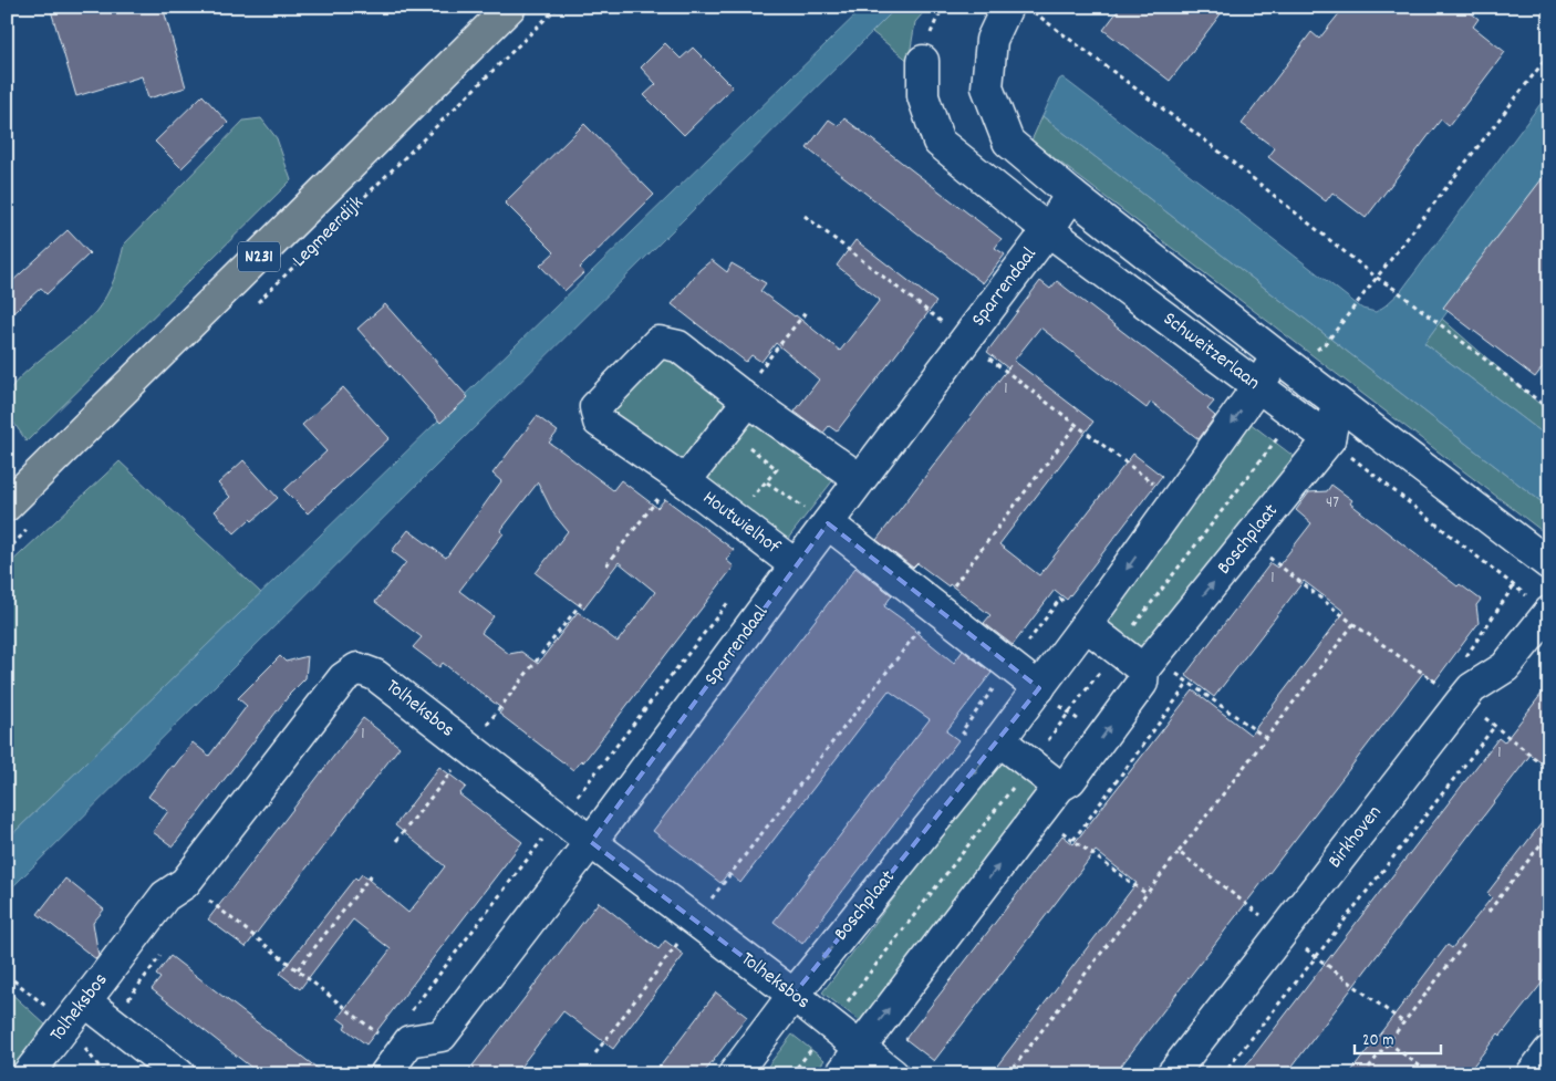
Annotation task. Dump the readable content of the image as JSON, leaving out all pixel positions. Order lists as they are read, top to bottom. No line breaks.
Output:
{"streets":{"main road":["Legmeerdijk","N231"],"street":["Sparrendaal","Schweitzerlaan","Houtwielhof","Boschplaat","Tolheksbos","Birkhoven"]},"crossings":[["Sparrendaal","Schweitzerlaan"],["Sparrendaal","Houtwielhof"],["Sparrendaal","Tolheksbos"],["Schweitzerlaan","Boschplaat"],["Boschplaat","Tolheksbos"]],"house_numbers":["1","47","1","1","1"],"scale_bar":"20 m"}
